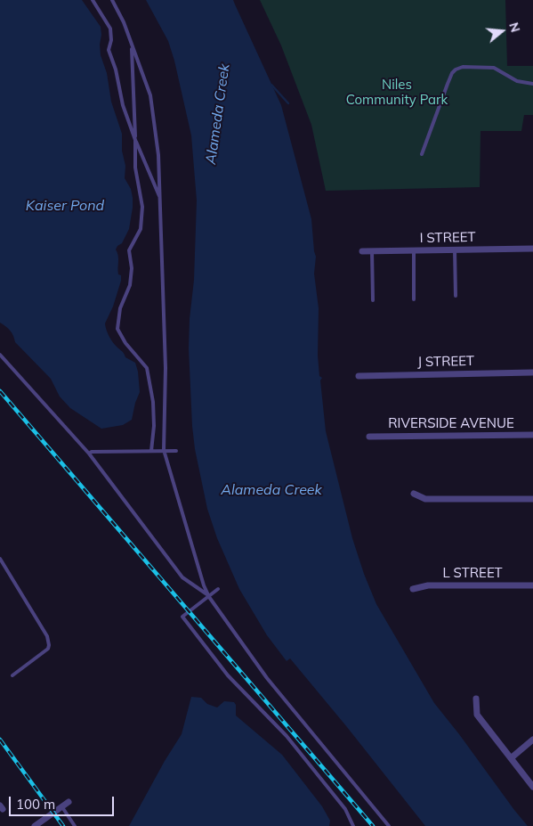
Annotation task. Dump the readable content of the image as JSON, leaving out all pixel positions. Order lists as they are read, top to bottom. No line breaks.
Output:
{"streets":{"street":["I STREET","J STREET","RIVERSIDE AVENUE","L STREET"]},"water":["Alameda Creek","Kaiser Pond"],"parks":["Niles Community Park"],"scale_bar":"100 m","north":"right"}
